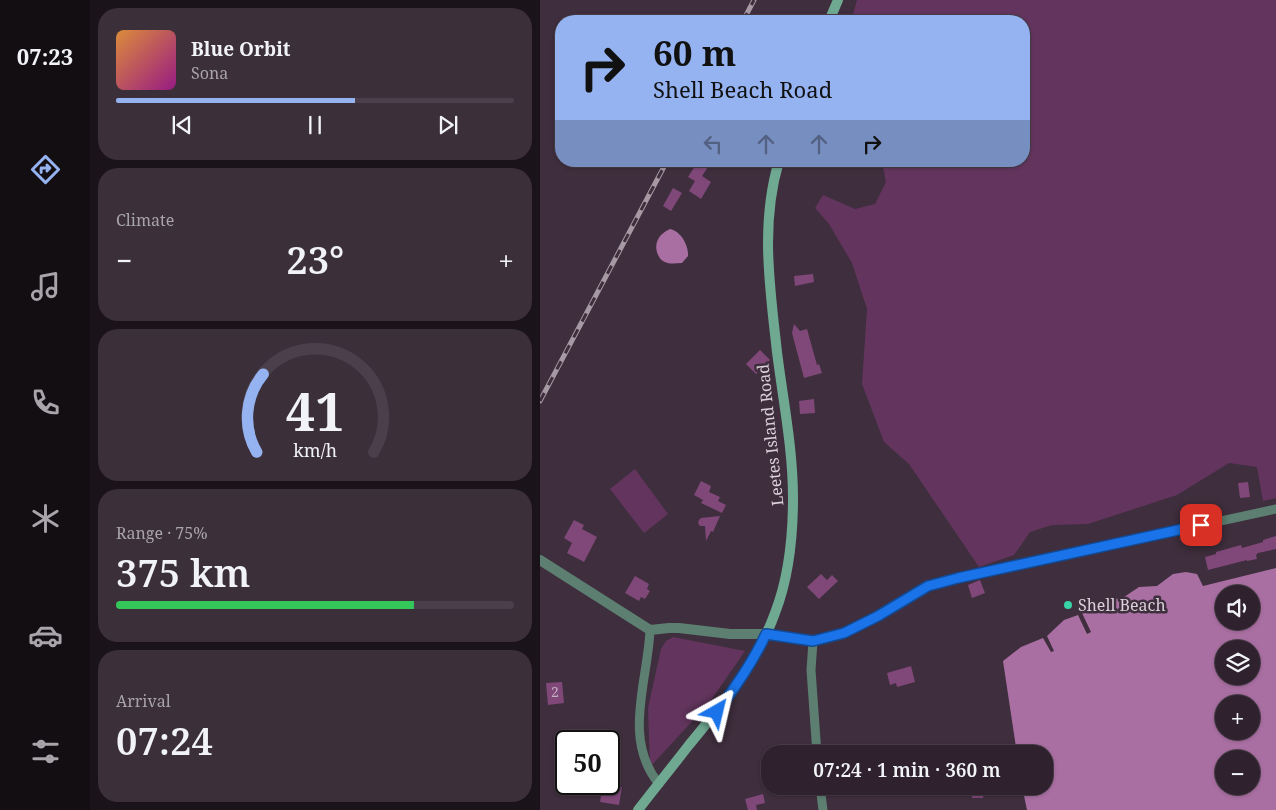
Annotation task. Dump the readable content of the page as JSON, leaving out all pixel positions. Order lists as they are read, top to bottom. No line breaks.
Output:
{"streets":{"main road":["Leetes Island Road"]},"places":["Shell Beach"],"house_numbers":["2"],"page":{"tabs":"07:23","turn":["60 m","Shell Beach Road"],"song":["Blue Orbit","Sona"],"tile":["Climate",["Range · 75%","375 km"],["Arrival","07:24"]],"heat":["−","23°","+"],"map_buttons":["+","−"],"limit":"50","trip":"07:24 · 1 min · 360 m","gauge":["41","km/h"]}}
